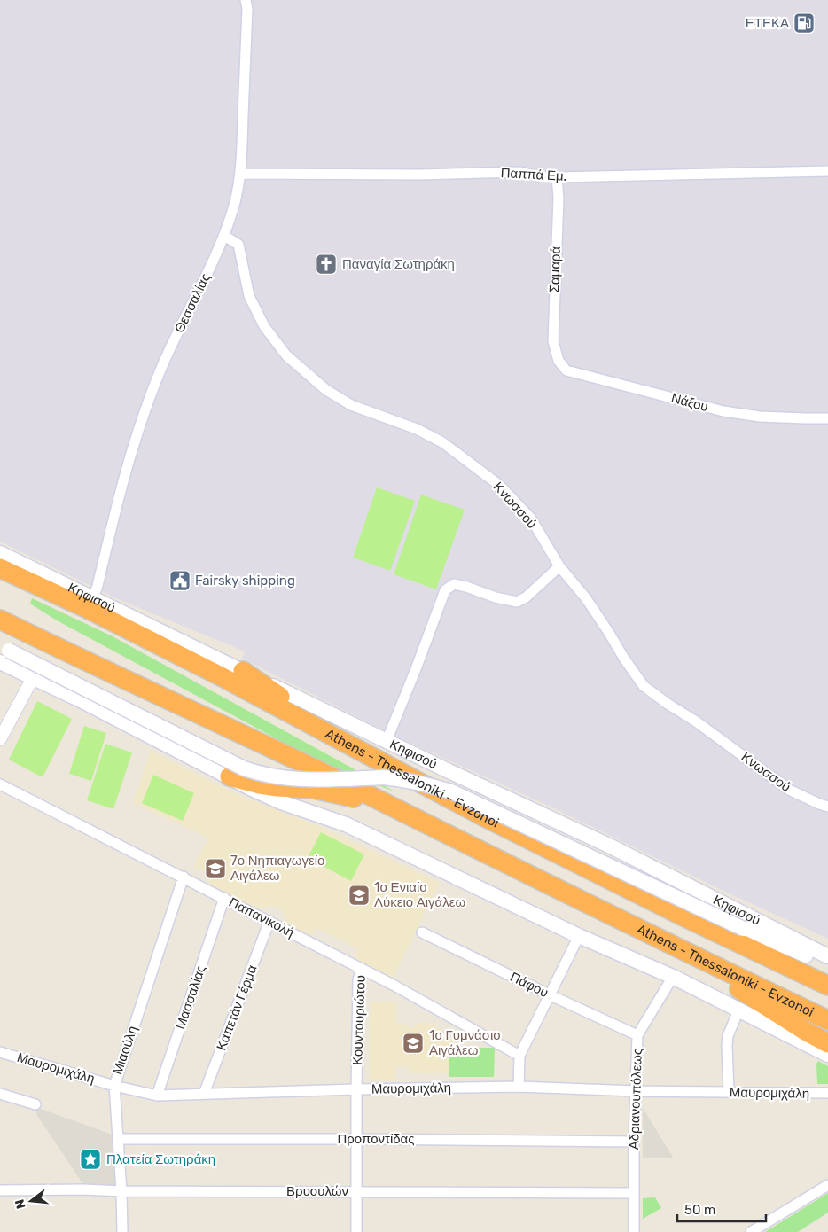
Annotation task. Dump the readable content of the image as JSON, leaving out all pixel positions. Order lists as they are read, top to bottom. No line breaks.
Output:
{"streets":{"highway":["Athens - Thessaloniki - Evzonoi"],"main road":["Κηφισού"],"street":["Παππά Εμ.","Σαμαρά","Θεσσαλίας","Νάξου","Κνωσσού","Παπανικολή","Πάφου","Μασσαλίας","Καπετάν Γέρμα","Κουντουριώτου","Μιαούλη","Μαυρομιχάλη","Αδριανουπόλεως","Προποντίδας","Βρυουλών"]},"crossings":[["Παππά Εμ.","Σαμαρά"],["Παππά Εμ.","Θεσσαλίας"],["Σαμαρά","Νάξου"],["Θεσσαλίας","Κνωσσού"],["Θεσσαλίας","Κηφισού"],["Παπανικολή","Μασσαλίας"],["Παπανικολή","Καπετάν Γέρμα"],["Παπανικολή","Κουντουριώτου"],["Παπανικολή","Μιαούλη"],["Πάφου","Αδριανουπόλεως"],["Μασσαλίας","Μαυρομιχάλη"],["Καπετάν Γέρμα","Μαυρομιχάλη"],["Κουντουριώτου","Μαυρομιχάλη"],["Κουντουριώτου","Προποντίδας"],["Κουντουριώτου","Βρυουλών"],["Μιαούλη","Μαυρομιχάλη"],["Μιαούλη","Προποντίδας"],["Μιαούλη","Βρυουλών"],["Μαυρομιχάλη","Αδριανουπόλεως"],["Αδριανουπόλεως","Προποντίδας"],["Αδριανουπόλεως","Βρυουλών"]],"places":{"fuel station":["ΕΤΕΚΑ"],"church":["Παναγία Σωτηράκη"],"public building":["Fairsky shipping"],"school or university":["7ο Νηπιαγωγείο Αιγάλεω","1ο Ενιαίο Λύκειο Αιγάλεω","1ο Γυμνάσιο Αιγάλεω"],"place":["Πλατεία Σωτηράκη"]},"scale_bar":"50 m","north":"left"}
